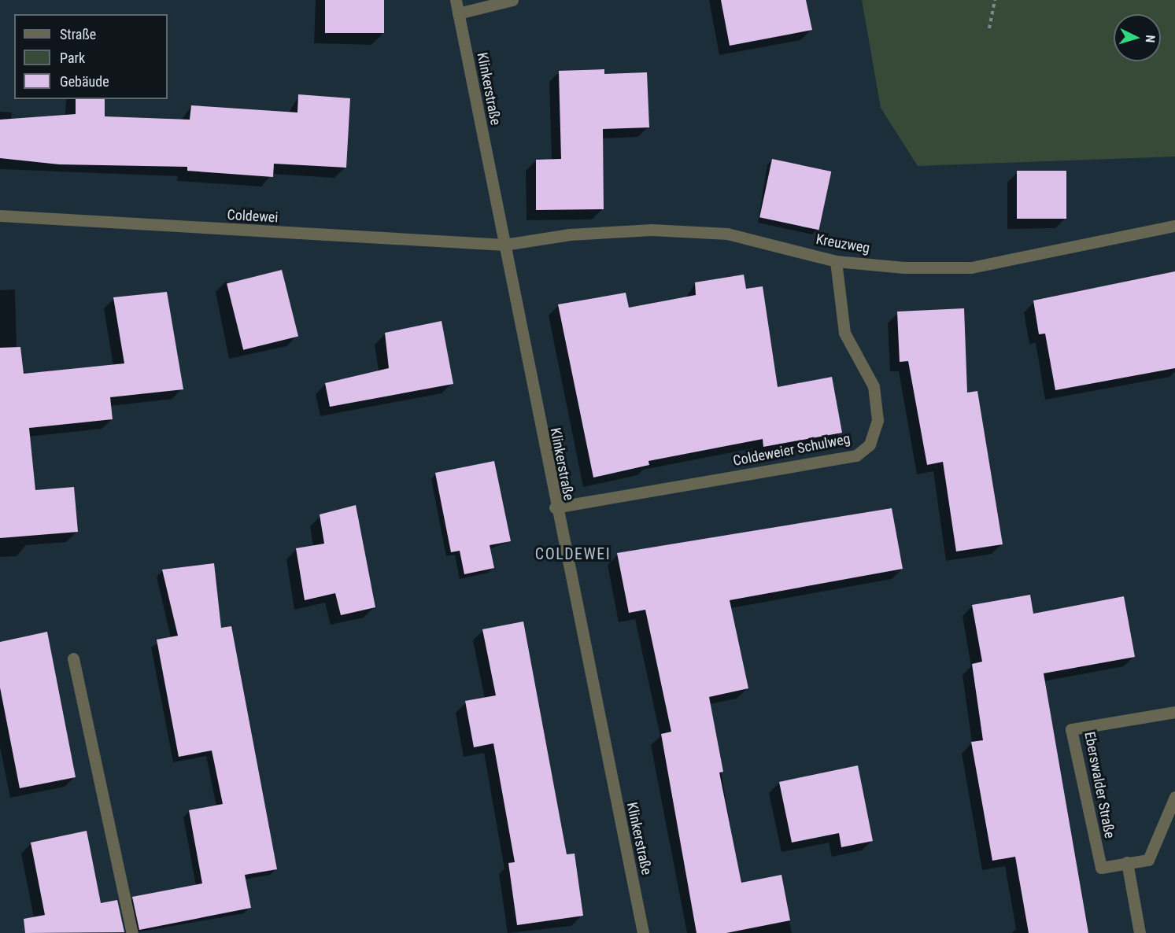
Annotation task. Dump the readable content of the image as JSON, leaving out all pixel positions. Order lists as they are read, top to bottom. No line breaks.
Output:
{"streets":{"street":["Klinkerstraße","Coldewei","Kreuzweg","Coldeweier Schulweg","Eberswalder Straße"]},"crossings":[["Klinkerstraße","Coldewei"],["Klinkerstraße","Kreuzweg"],["Klinkerstraße","Coldeweier Schulweg"],["Coldewei","Kreuzweg"],["Kreuzweg","Coldeweier Schulweg"]],"districts":["COLDEWEI"],"legend":["Straße","Park","Gebäude"],"north":"right"}
